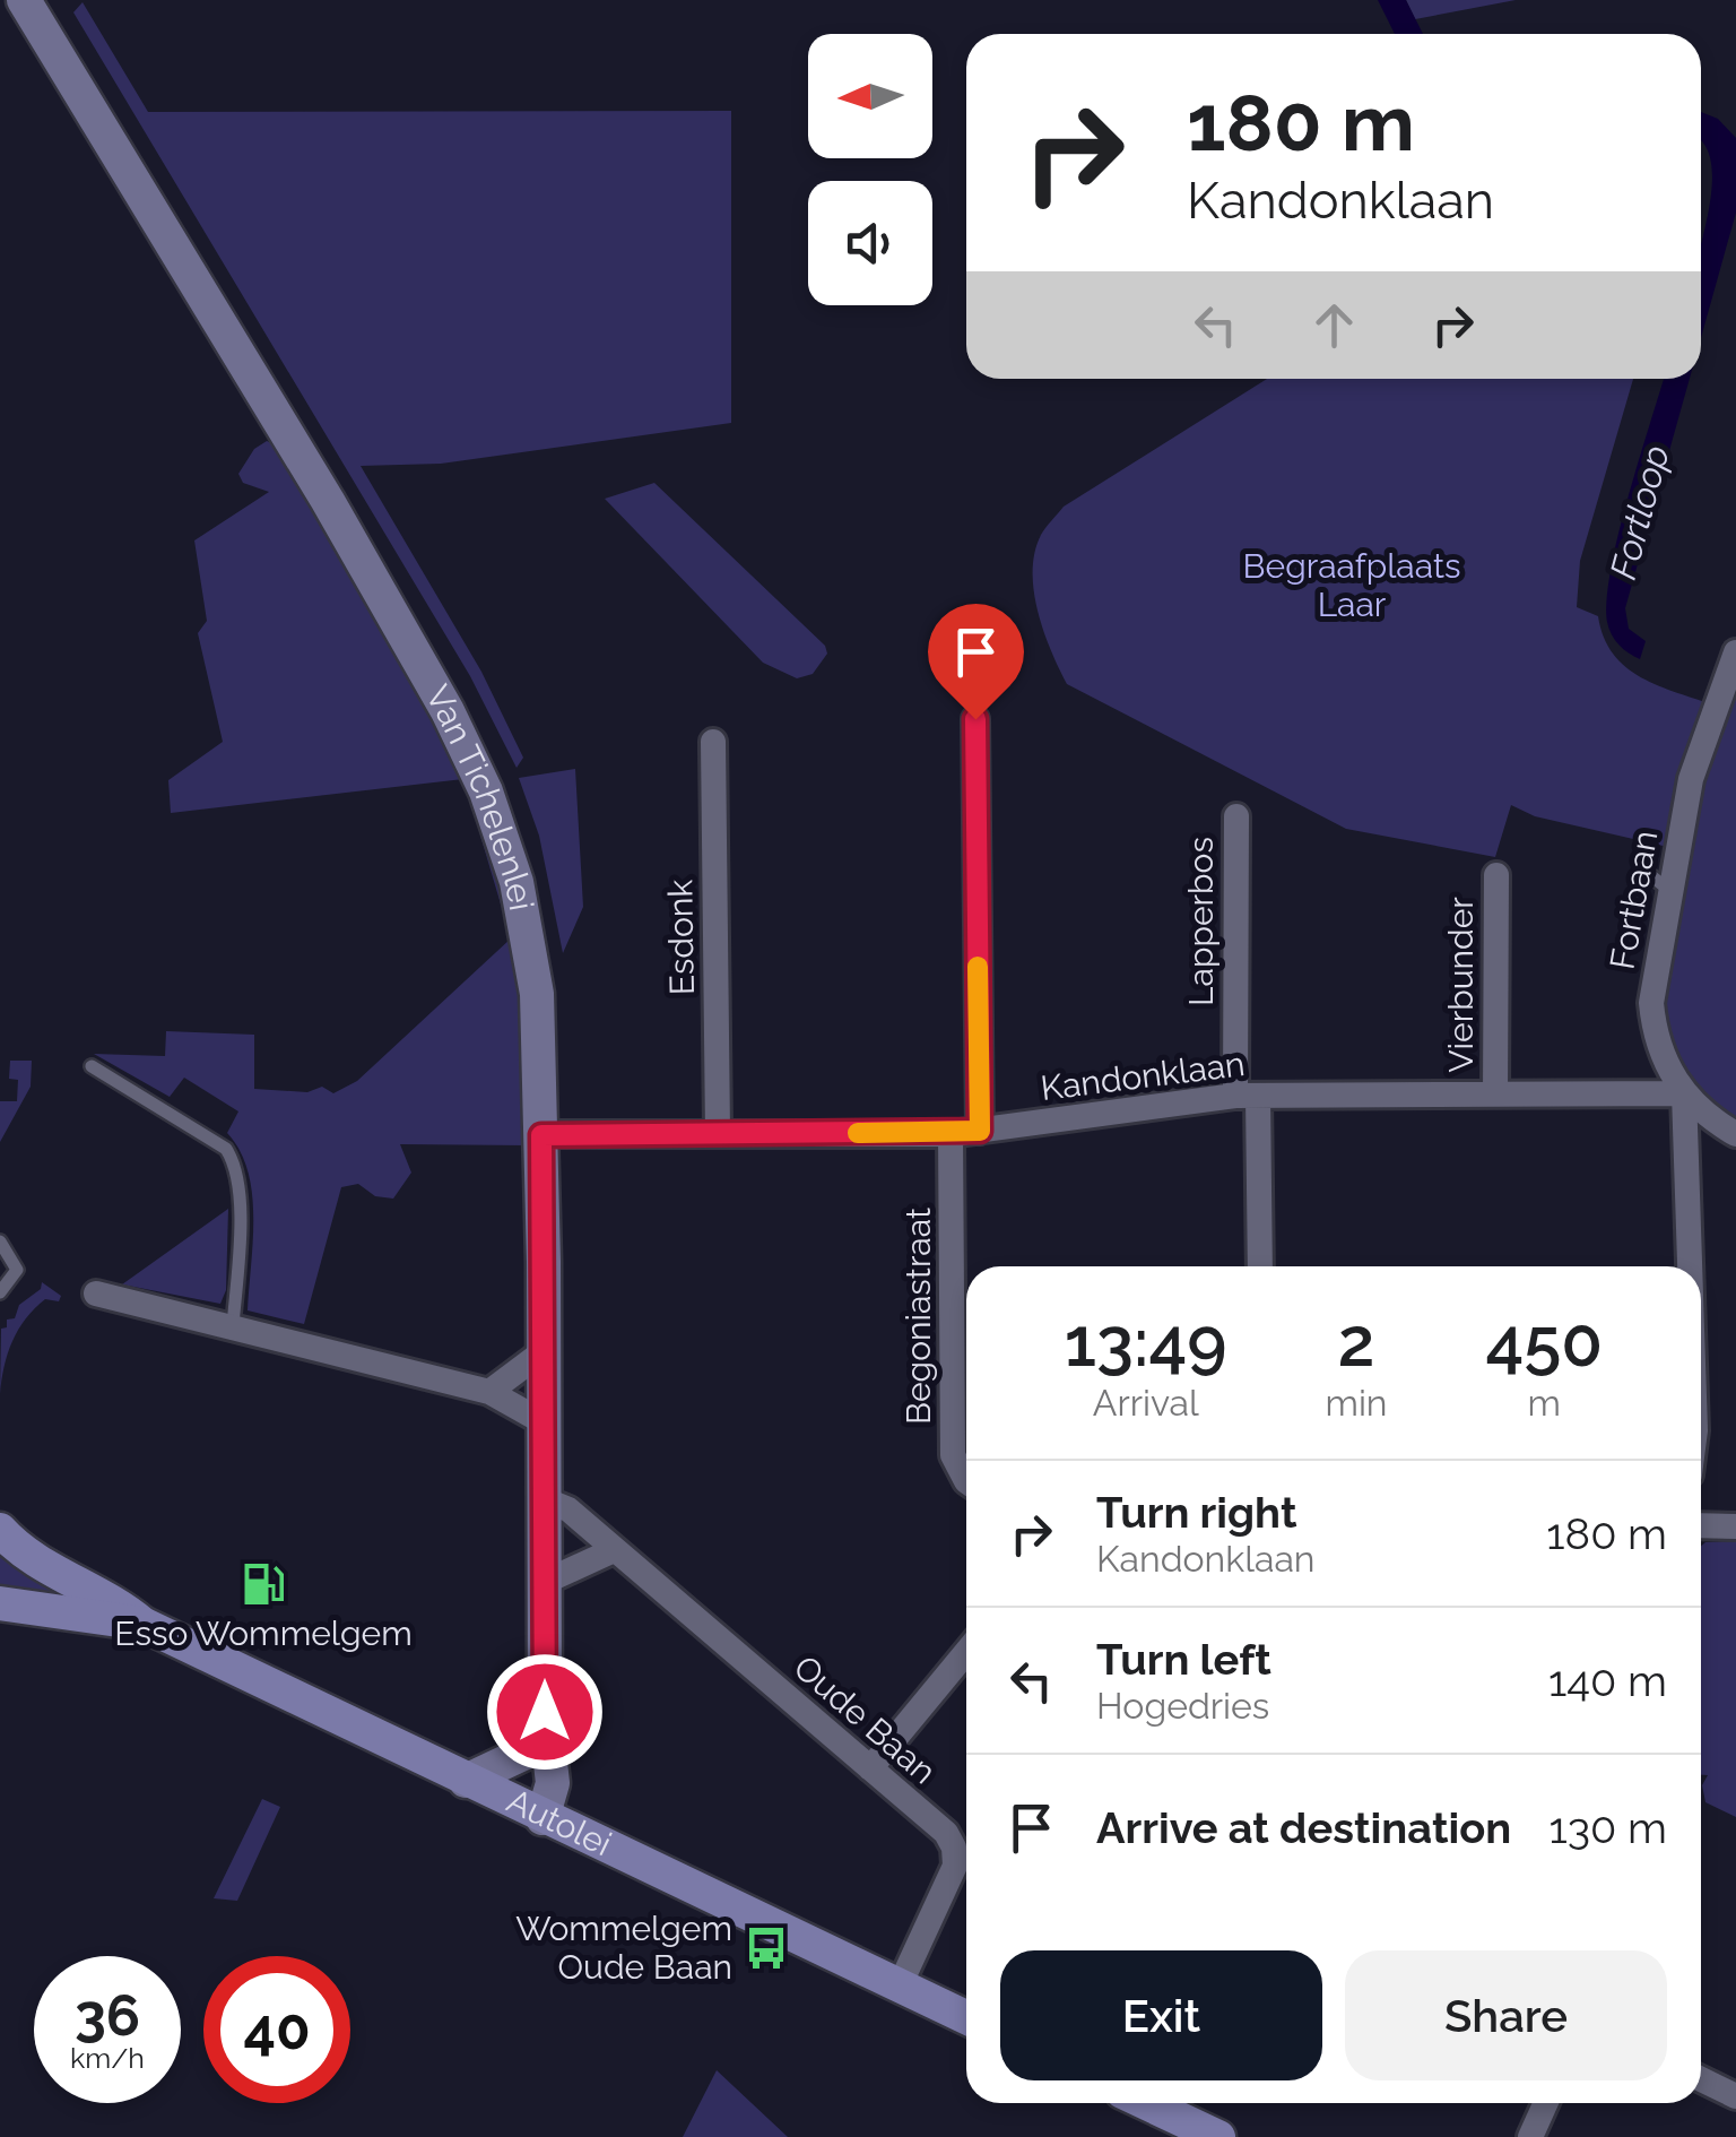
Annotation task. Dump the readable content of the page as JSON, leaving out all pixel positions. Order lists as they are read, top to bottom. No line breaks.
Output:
{"streets":{"main road":["Autolei"],"street":["Van Tichelenlei","Fortbaan","Lapperbos","Esdonk","Vierbunder","Kandonklaan","Begoniastraat","Oude Baan"]},"crossings":[["Van Tichelenlei","Kandonklaan"],["Van Tichelenlei","Oude Baan"],["Van Tichelenlei","Autolei"],["Fortbaan","Kandonklaan"],["Lapperbos","Kandonklaan"],["Esdonk","Kandonklaan"],["Vierbunder","Kandonklaan"],["Kandonklaan","Begoniastraat"],["Oude Baan","Autolei"]],"water":["Fortloop"],"parks":["Begraafplaats Laar"],"places":{"fuel station":["Esso Wommelgem"],"bus stop":["Wommelgem Oude Baan"]},"north":"left","page":{"turn":["180 m","Kandonklaan"],"eta":["13:49","Arrival","2","min","450","m"],"list":[{"name":"Turn right","note":"Kandonklaan","value":"180 m"},{"name":"Turn left","note":"Hogedries","value":"140 m"},{"name":"Arrive at destination","value":"130 m"}],"buttons":["Exit","Share"],"speed":"36 km/h","limit":"40"}}
